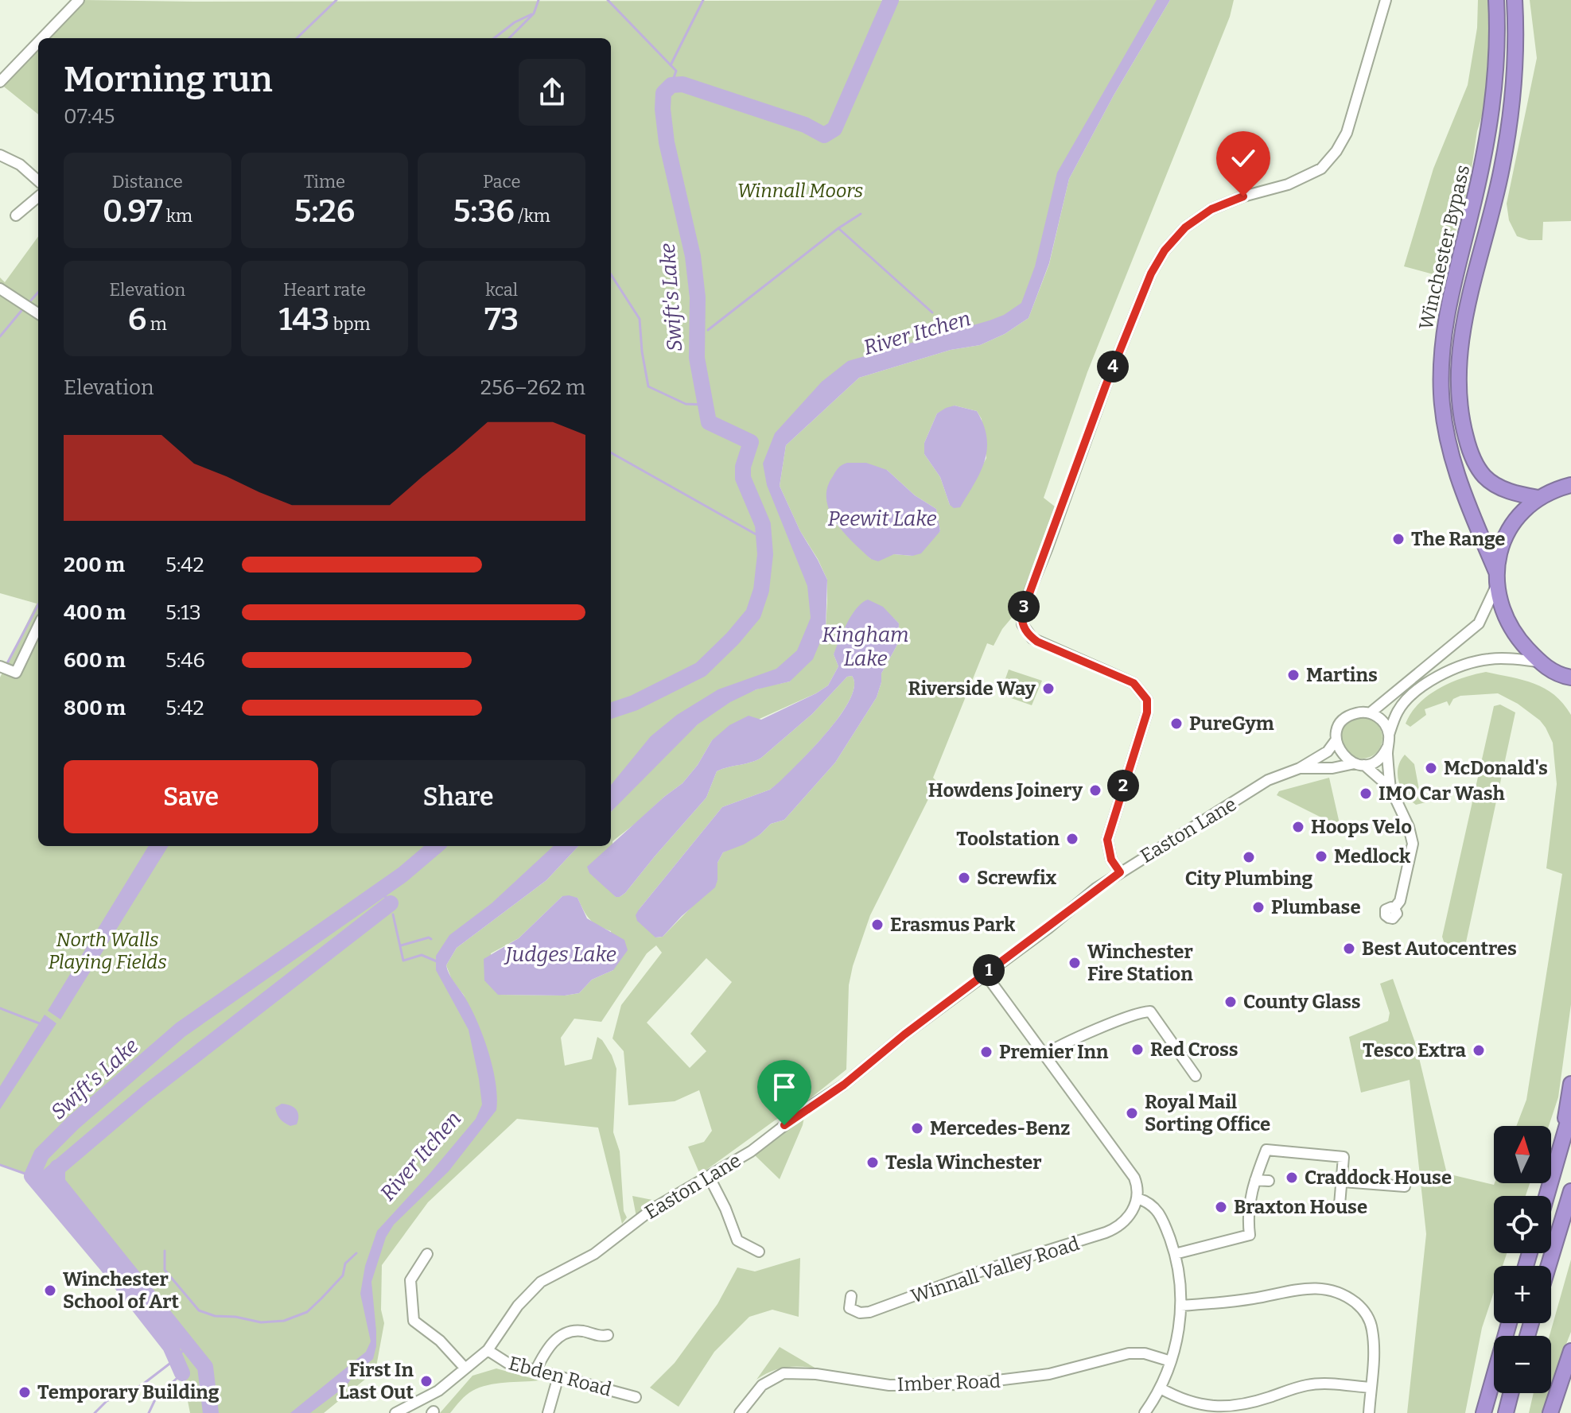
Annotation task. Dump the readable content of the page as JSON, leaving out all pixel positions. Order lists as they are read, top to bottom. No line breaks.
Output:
{"streets":{"highway":["Winchester Bypass"],"street":["Easton Lane","Winnall Valley Road","Ebden Road","Imber Road"]},"crossings":[["Easton Lane","Ebden Road"]],"water":["Swift's Lake","River Itchen","Peewit Lake","Kingham Lake","Judges Lake"],"parks":["Winnall Moors","North Walls Playing Fields"],"places":["The Range","Martins","Riverside Way","PureGym","McDonald's","Howdens Joinery","IMO Car Wash","Hoops Velo","Toolstation","Medlock","City Plumbing","Screwfix","Plumbase","Erasmus Park","Best Autocentres","Winchester Fire Station","County Glass","Red Cross","Tesco Extra","Premier Inn","Royal Mail Sorting Office","Mercedes-Benz","Tesla Winchester","Craddock House","Braxton House","Winchester School of Art","First In Last Out","Temporary Building"],"north":"top","page":{"heading":["Morning run","07:45"],"stats":[["Distance","0.97 km"],["Time","5:26"],["Pace","5:36 /km"],["Elevation","6 m"],["Heart rate","143 bpm"],["kcal","73"]],"pins":["4","3","2","1"],"chart":["Elevation","256–262 m"],"list":[{"name":"200 m","note":"5:42"},{"name":"400 m","note":"5:13"},{"name":"600 m","note":"5:46"},{"name":"800 m","note":"5:42"}],"buttons":["Save","Share"],"map_buttons":["+","−"]}}
